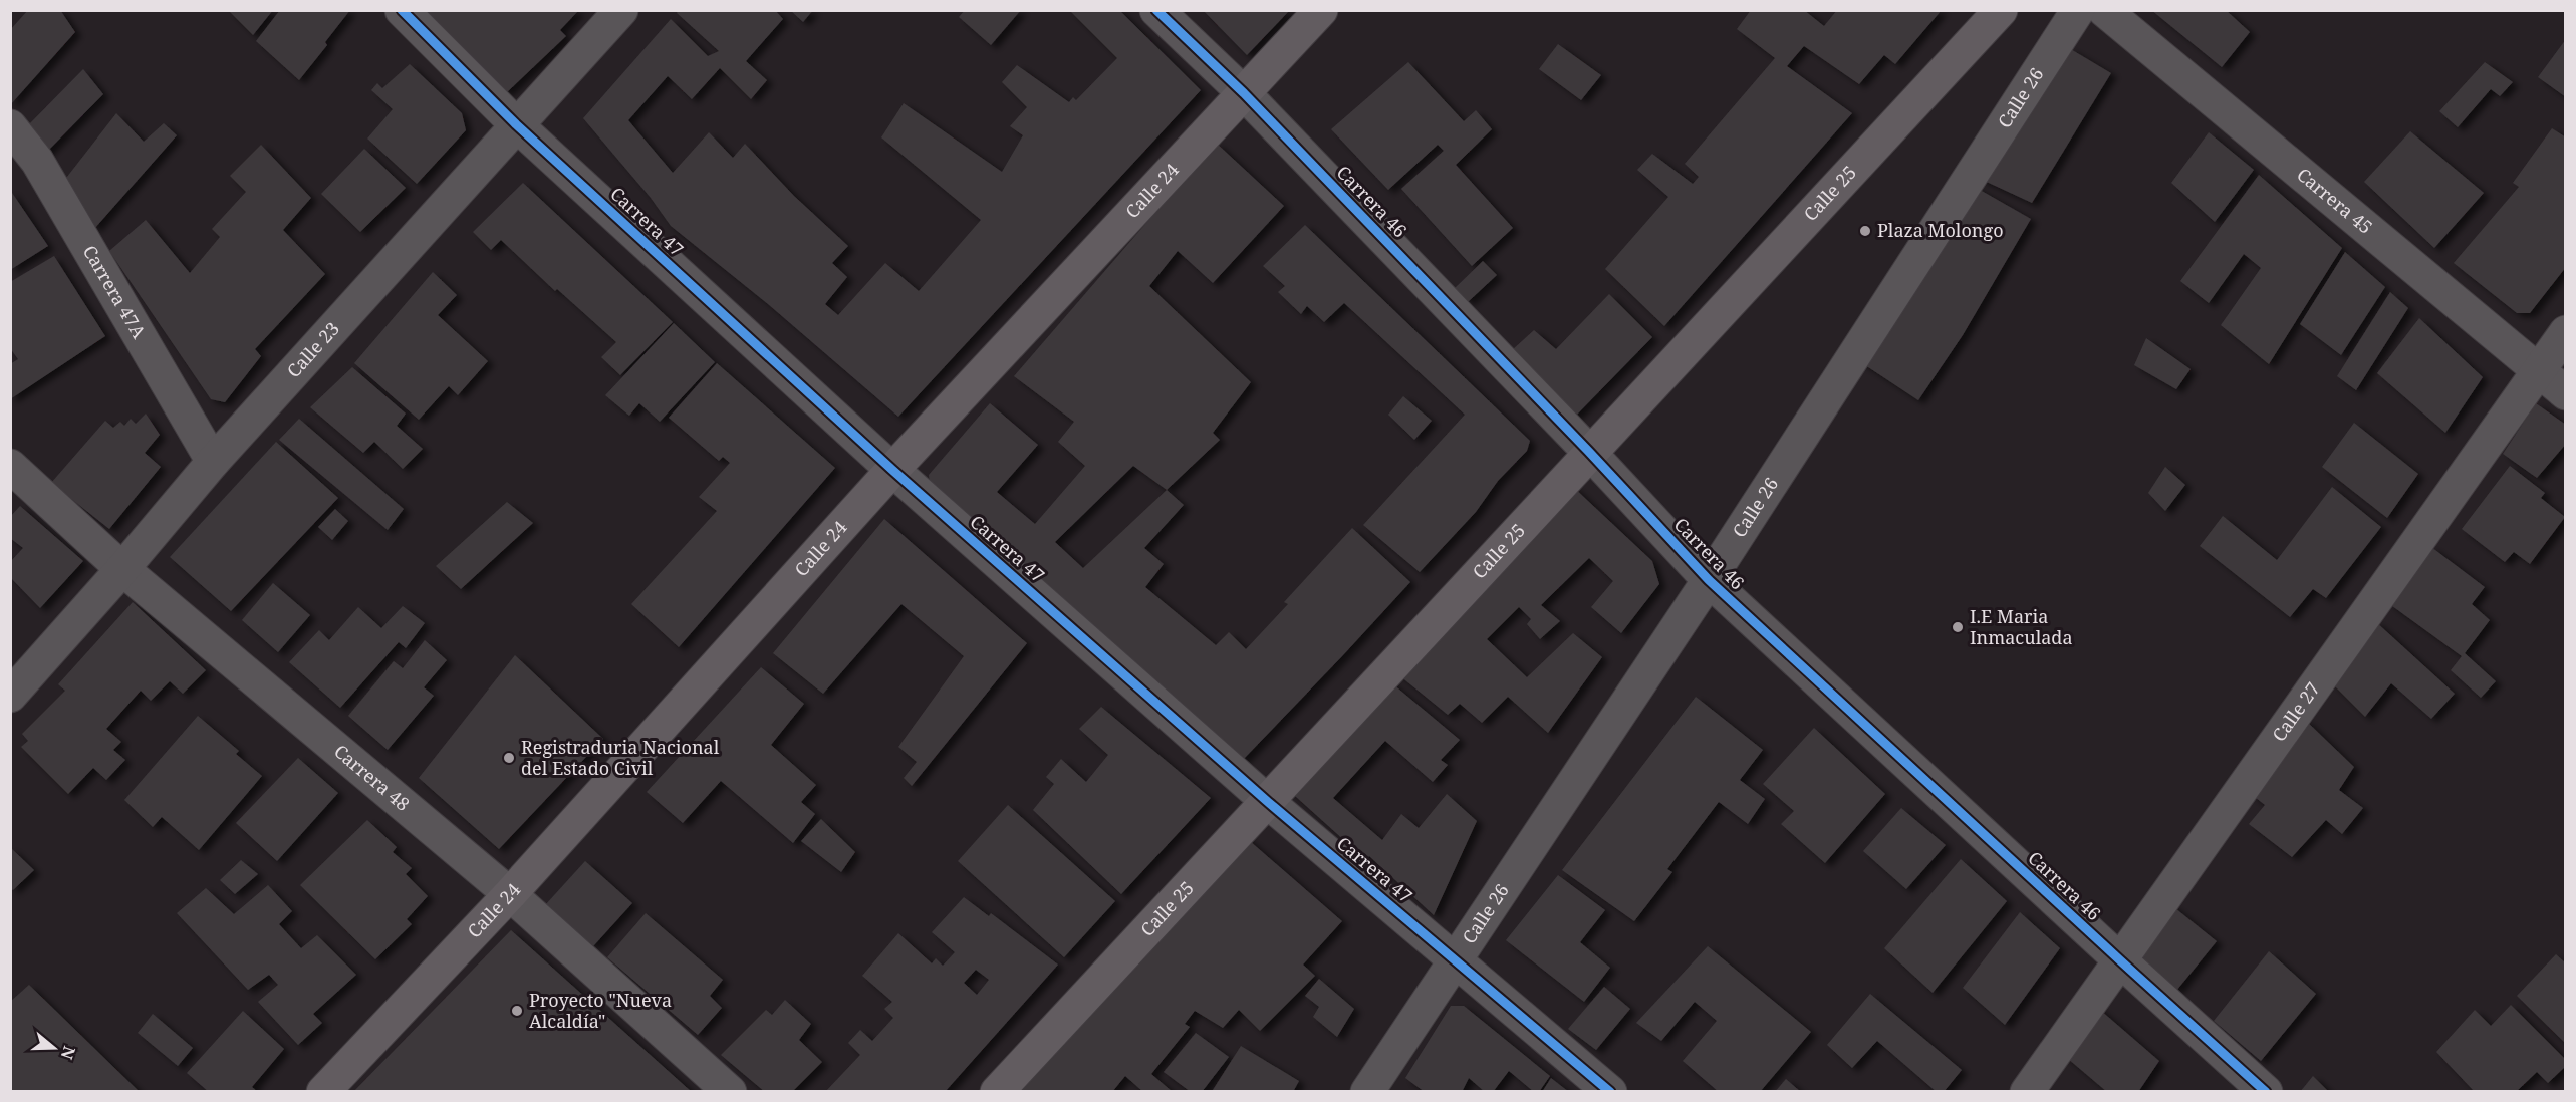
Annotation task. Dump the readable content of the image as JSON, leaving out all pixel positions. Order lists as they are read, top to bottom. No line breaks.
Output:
{"streets":{"street":["Calle 26","Calle 24","Calle 25","Carrera 46","Carrera 45","Carrera 47","Carrera 47A","Calle 23","Calle 27","Carrera 48"]},"crossings":[["Calle 26","Carrera 46"],["Calle 26","Carrera 47"],["Calle 24","Carrera 46"],["Calle 24","Carrera 47"],["Calle 24","Carrera 48"],["Calle 25","Carrera 46"],["Calle 25","Carrera 47"],["Carrera 46","Calle 27"],["Carrera 45","Calle 27"],["Carrera 47","Calle 23"],["Carrera 47A","Calle 23"],["Calle 23","Carrera 48"]],"places":["Plaza Molongo","I.E Maria Inmaculada","Registraduria Nacional del Estado Civil","Proyecto \"Nueva Alcaldía\""],"north":"right"}
